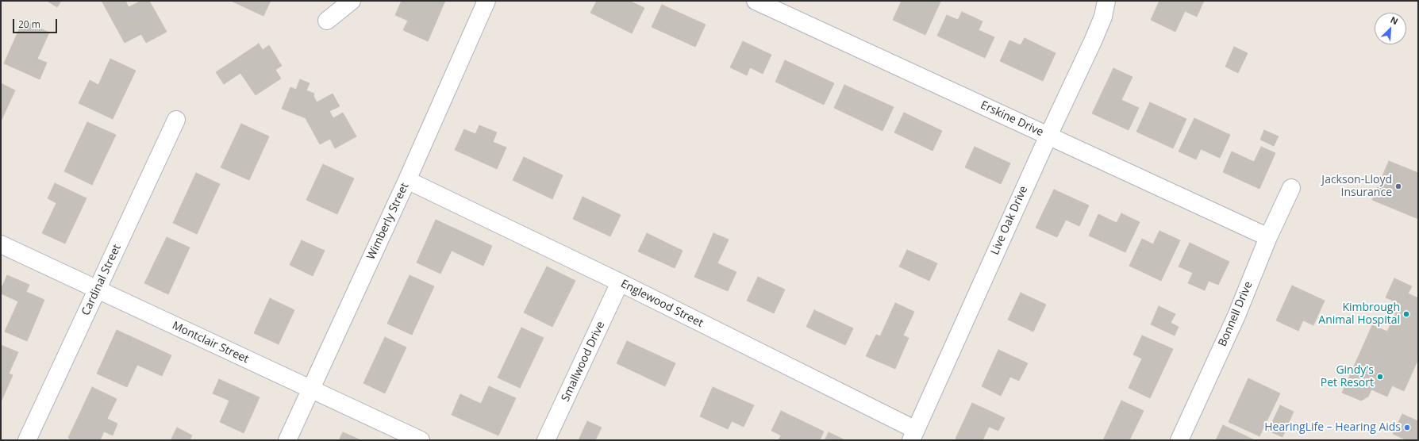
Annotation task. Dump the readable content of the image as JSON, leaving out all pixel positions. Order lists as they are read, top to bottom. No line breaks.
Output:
{"streets":{"street":["Erskine Drive","Live Oak Drive","Wimberly Street","Cardinal Street","Englewood Street","Bonnell Drive","Montclair Street","Smallwood Drive"]},"crossings":[["Erskine Drive","Live Oak Drive"],["Erskine Drive","Bonnell Drive"],["Live Oak Drive","Englewood Street"],["Wimberly Street","Englewood Street"],["Wimberly Street","Montclair Street"],["Cardinal Street","Montclair Street"],["Englewood Street","Smallwood Drive"]],"places":["Jackson-Lloyd Insurance","Kimbrough Animal Hospital","Gindy's Pet Resort","HearingLife – Hearing Aids"],"scale_bar":"20 m","north":"top right"}
